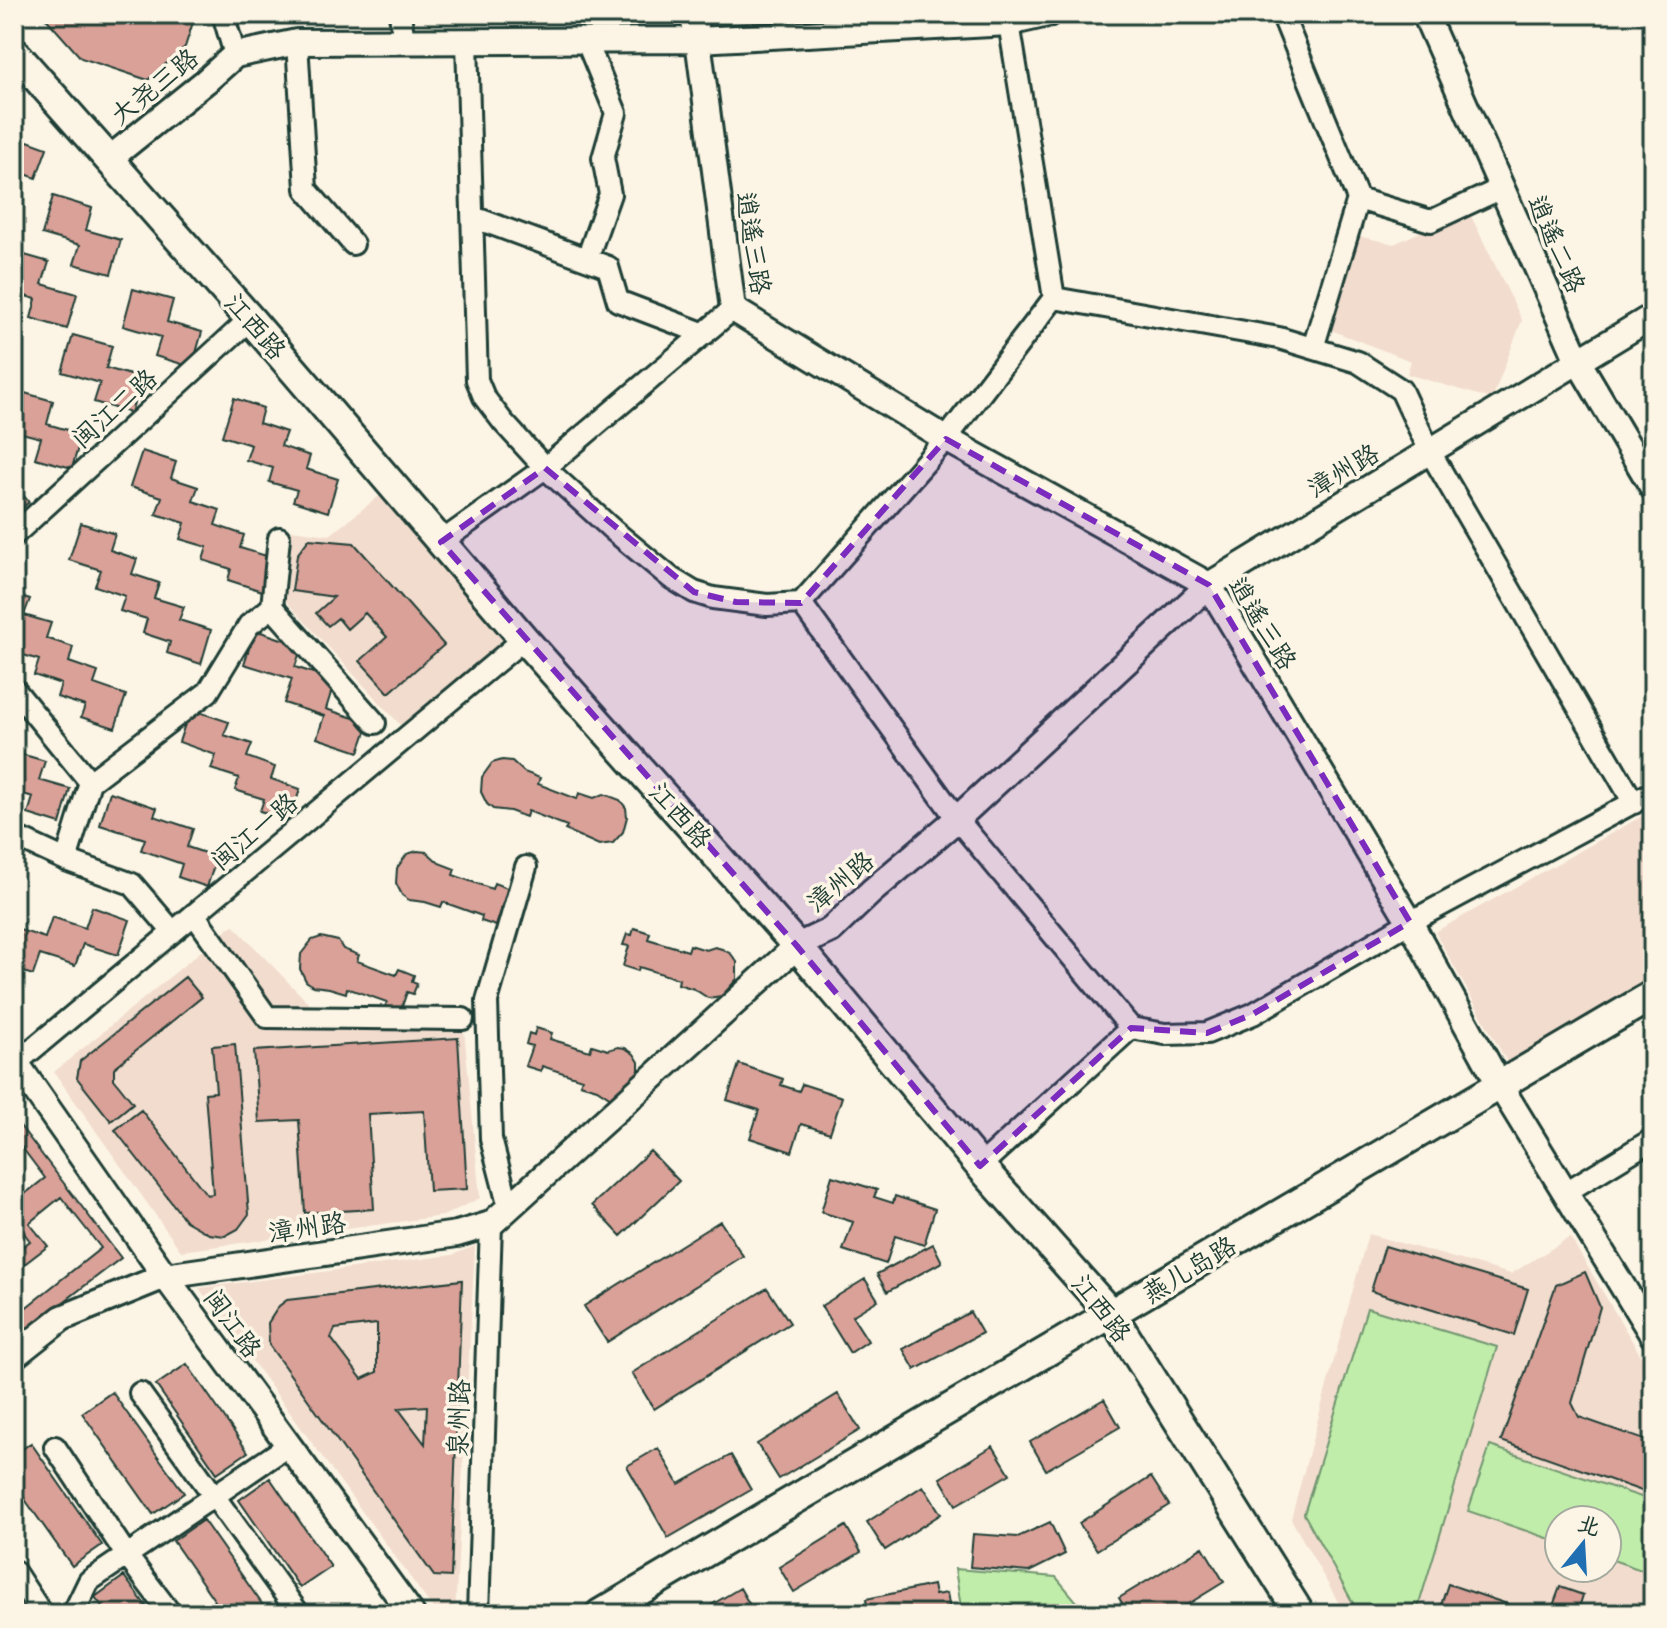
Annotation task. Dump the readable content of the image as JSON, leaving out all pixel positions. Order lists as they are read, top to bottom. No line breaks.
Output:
{"streets":{"main road":["江西路","燕儿岛路"],"street":["大尧三路","逍遥三路","逍遥二路","闽江二路","漳州路","闽江一路","闽江路","泉州路"]},"crossings":[["大尧三路","逍遥三路"],["大尧三路","江西路"],["逍遥三路","漳州路"],["逍遥三路","燕儿岛路"],["逍遥二路","漳州路"],["江西路","闽江二路"],["江西路","漳州路"],["江西路","闽江一路"],["江西路","燕儿岛路"],["漳州路","闽江路"],["漳州路","泉州路"],["闽江一路","闽江路"]],"north":"top"}
